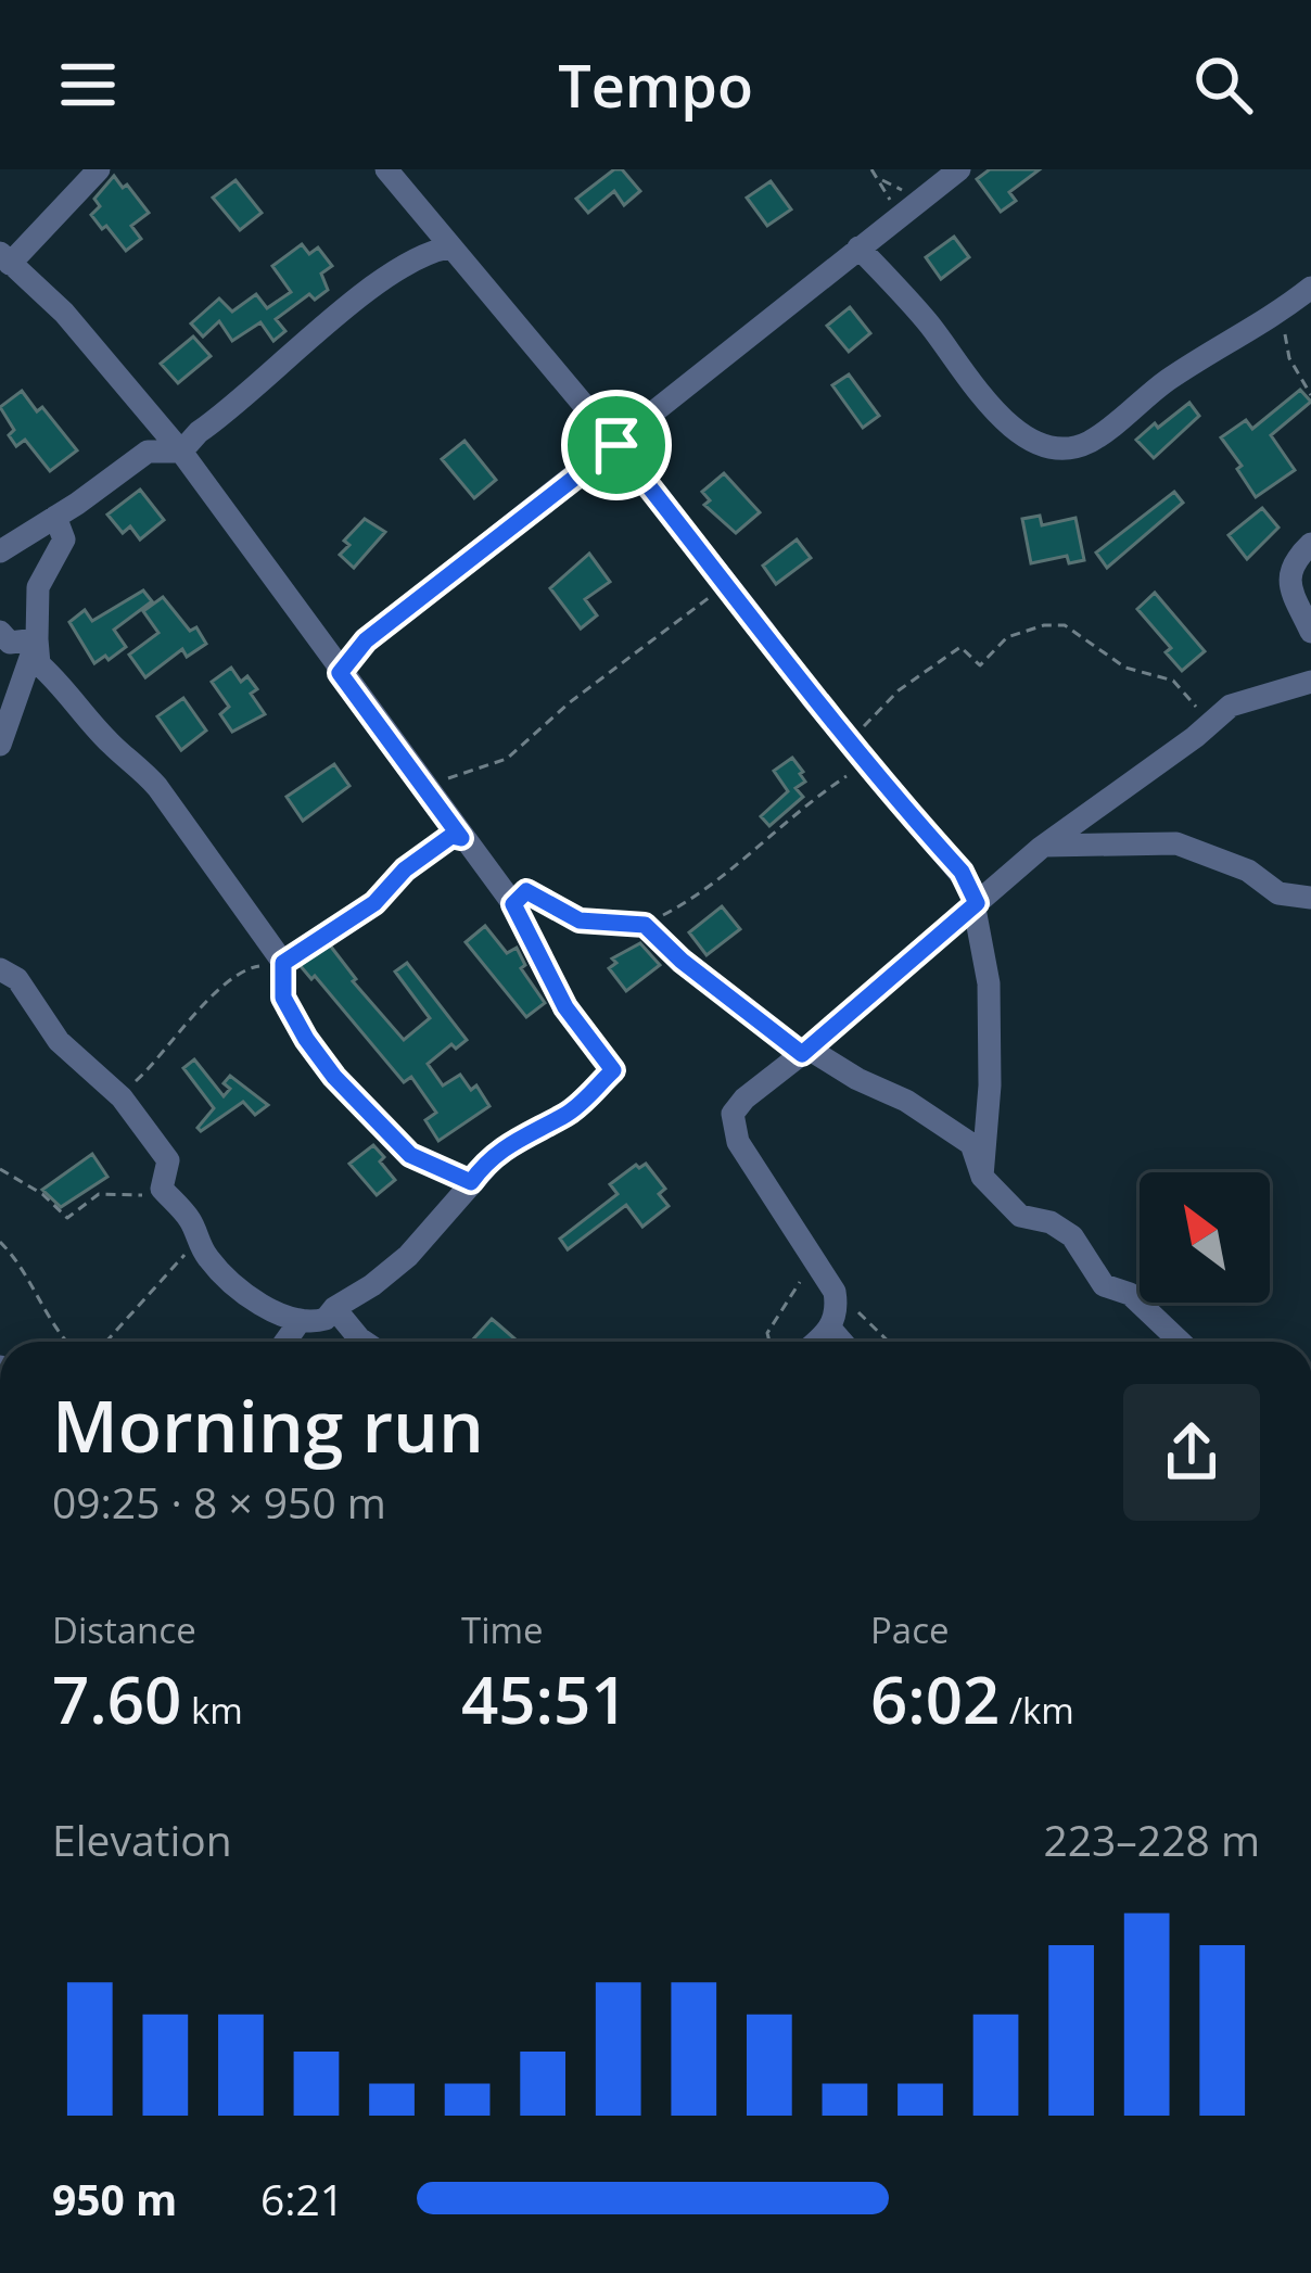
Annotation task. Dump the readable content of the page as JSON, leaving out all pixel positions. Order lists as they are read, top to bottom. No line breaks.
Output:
{"north":"top left","page":{"header":"Tempo","heading":["Morning run","09:25 · 8 × 950 m"],"stats":[["Distance","7.60 km"],["Time","45:51"],["Pace","6:02 /km"]],"chart":["Elevation","223–228 m"],"list":[{"name":"950 m","note":"6:21"}]}}
